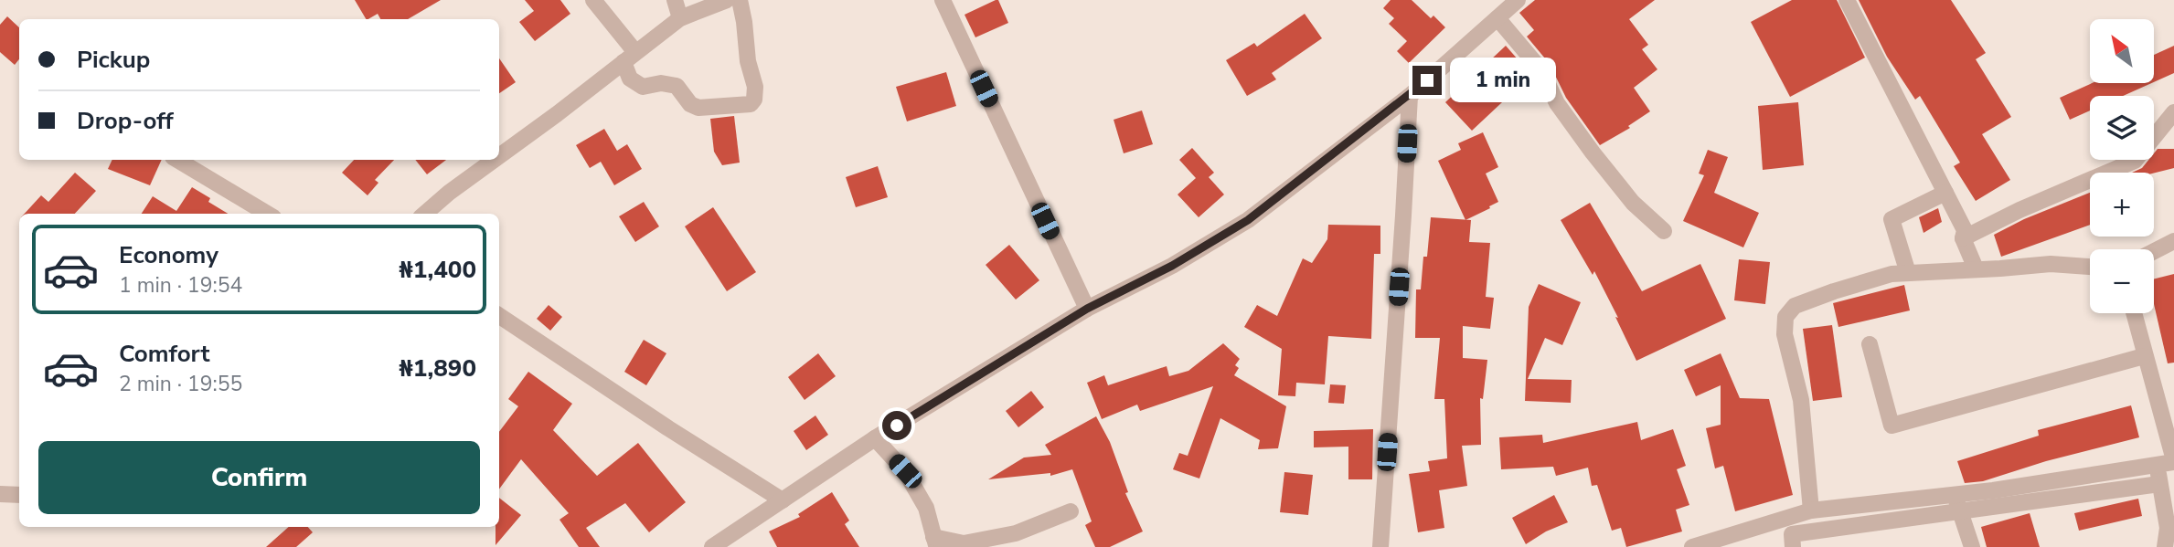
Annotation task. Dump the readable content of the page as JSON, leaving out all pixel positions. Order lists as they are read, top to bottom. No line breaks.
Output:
{"north":"top left","page":{"map_buttons":["+","−"],"banner":["Pickup","Drop-off"],"bubble":"1 min","list":[{"name":"Economy","note":"1 min · 19:54","value":"₦1,400"},{"name":"Comfort","note":"2 min · 19:55","value":"₦1,890"}],"buttons":"Confirm"}}
